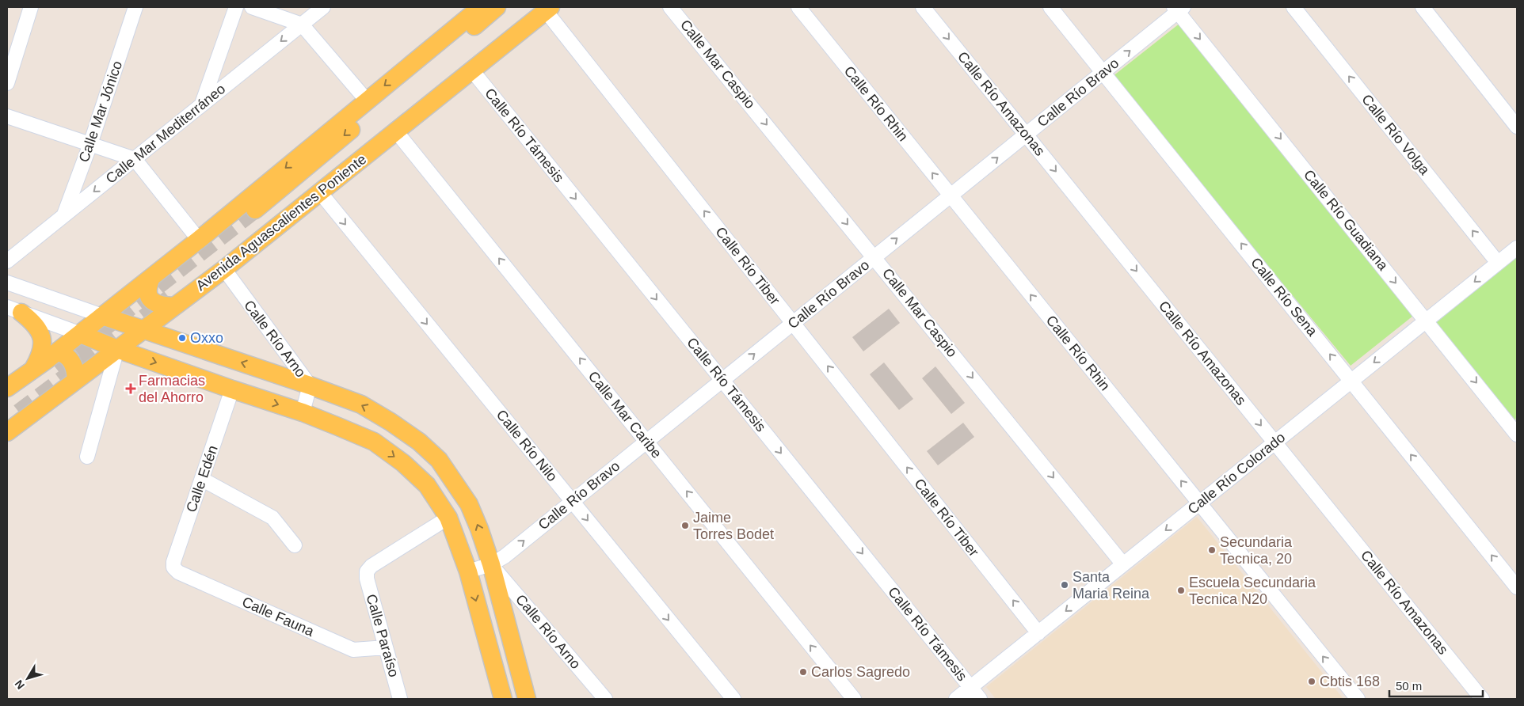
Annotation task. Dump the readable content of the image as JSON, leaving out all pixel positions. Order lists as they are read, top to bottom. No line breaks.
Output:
{"streets":{"main road":["Avenida Aguascalientes Poniente"],"street":["Calle Mar Caspio","Calle Río Bravo","Calle Río Rhin","Calle Río Amazonas","Calle Mar Jónico","Calle Mar Mediterráneo","Calle Río Volga","Calle Río Támesis","Calle Río Guadiana","Calle Río Tiber","Calle Río Sena","Calle Río Arno","Calle Mar Caribe","Calle Río Nilo","Calle Río Colorado","Calle Edén","Calle Fauna","Calle Paraíso"]},"crossings":[["Calle Mar Caspio","Calle Río Bravo"],["Calle Mar Caspio","Calle Río Colorado"],["Calle Río Bravo","Calle Río Rhin"],["Calle Río Bravo","Calle Río Amazonas"],["Calle Río Bravo","Calle Río Támesis"],["Calle Río Bravo","Calle Río Guadiana"],["Calle Río Bravo","Calle Río Tiber"],["Calle Río Bravo","Calle Río Sena"],["Calle Río Bravo","Calle Río Arno"],["Calle Río Bravo","Calle Mar Caribe"],["Calle Río Bravo","Calle Río Nilo"],["Calle Río Rhin","Calle Río Colorado"],["Calle Río Amazonas","Calle Río Colorado"],["Calle Mar Jónico","Calle Mar Mediterráneo"],["Calle Río Volga","Calle Río Colorado"],["Calle Río Támesis","Avenida Aguascalientes Poniente"],["Calle Río Támesis","Calle Río Colorado"],["Calle Río Guadiana","Calle Río Colorado"],["Avenida Aguascalientes Poniente","Calle Río Tiber"],["Avenida Aguascalientes Poniente","Calle Río Arno"],["Avenida Aguascalientes Poniente","Calle Mar Caribe"],["Avenida Aguascalientes Poniente","Calle Río Nilo"],["Calle Río Tiber","Calle Río Colorado"],["Calle Río Sena","Calle Río Colorado"],["Calle Edén","Calle Fauna"],["Calle Fauna","Calle Paraíso"]],"one_way":["Calle Mar Caspio","Calle Río Bravo","Calle Río Rhin","Calle Río Amazonas","Calle Mar Mediterráneo","Calle Río Támesis","Calle Río Guadiana","Calle Río Tiber","Calle Río Sena","Calle Mar Caribe","Calle Río Nilo","Calle Río Colorado"],"places":{"other":["Oxxo","Jaime Torres Bodet","Secundaria Tecnica, 20","Santa Maria Reina","Escuela Secundaria Tecnica N20","Carlos Sagredo","Cbtis 168"],"health":["Farmacias del Ahorro"]},"scale_bar":"50 m","north":"bottom left"}
